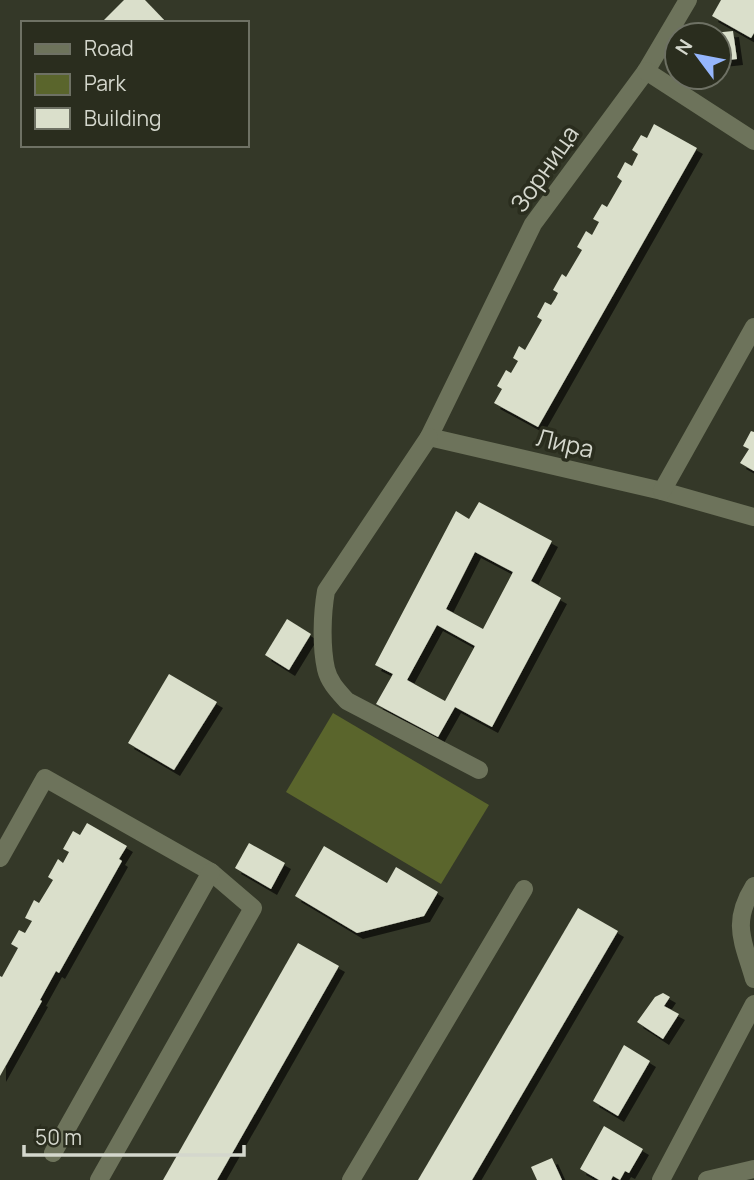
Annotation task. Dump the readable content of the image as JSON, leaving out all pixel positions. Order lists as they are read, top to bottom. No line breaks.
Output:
{"streets":{"street":["Зорница","Лира"]},"crossings":[["Зорница","Лира"]],"legend":["Road","Park","Building"],"scale_bar":"50 m","north":"top left"}
